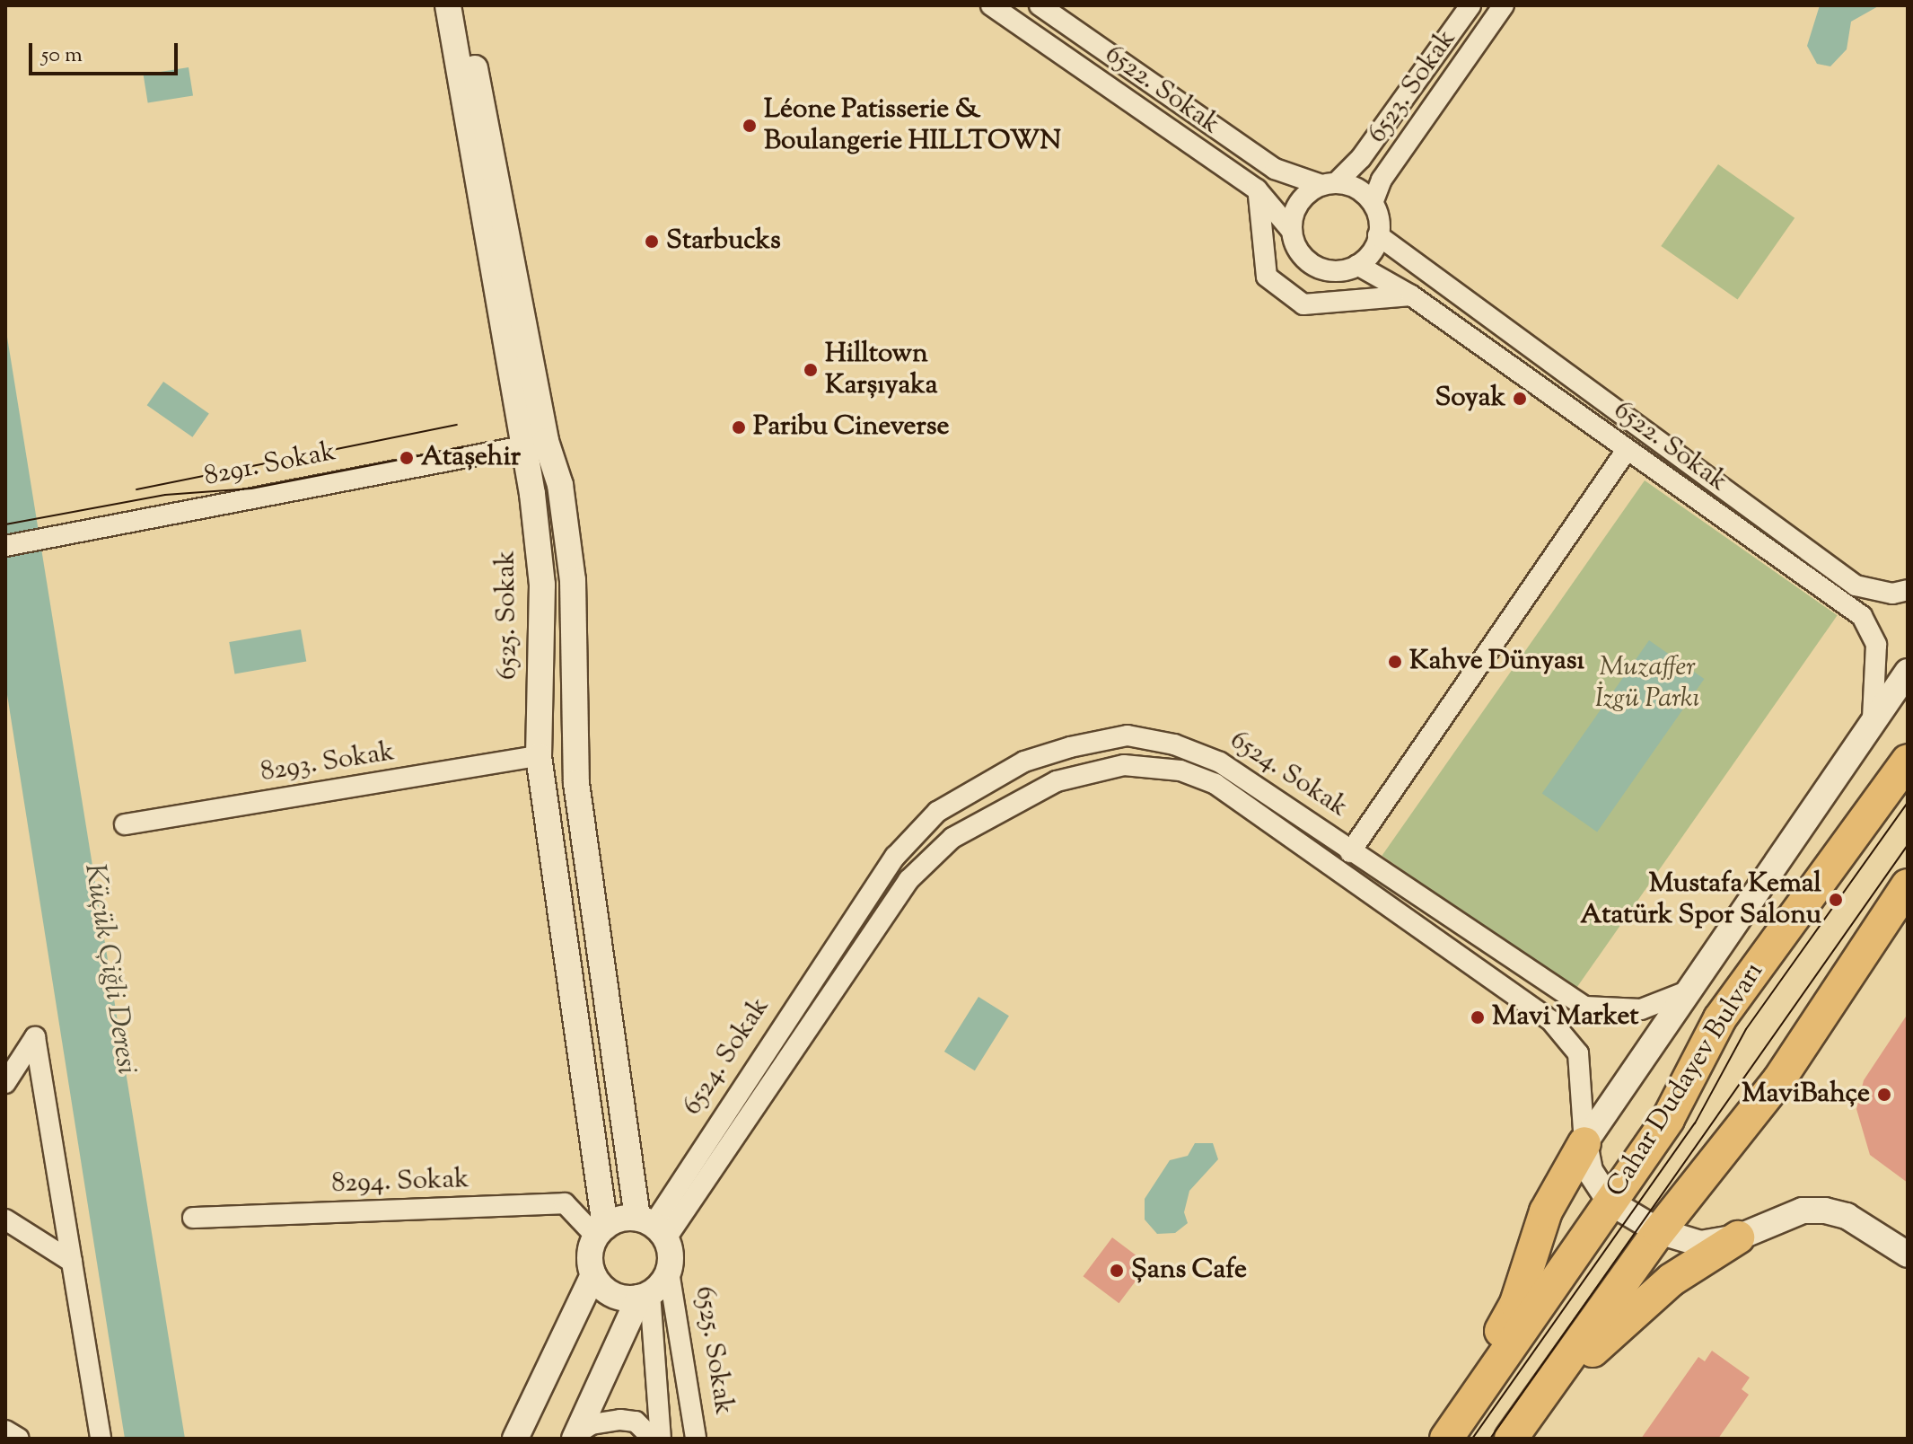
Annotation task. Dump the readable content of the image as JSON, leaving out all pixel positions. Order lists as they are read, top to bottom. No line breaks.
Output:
{"streets":{"main road":["Cahar Dudayev Bulvarı"],"street":["6523. Sokak","6522. Sokak","8291. Sokak","6525. Sokak","8293. Sokak","6524. Sokak","8294. Sokak"]},"crossings":[["6523. Sokak","6522. Sokak"],["8291. Sokak","6525. Sokak"],["6525. Sokak","8293. Sokak"],["6525. Sokak","6524. Sokak"],["6525. Sokak","8294. Sokak"],["6524. Sokak","8294. Sokak"]],"water":["Küçük Çiğli Deresi"],"parks":["Muzaffer İzgü Parkı"],"places":["Léone Patisserie & Boulangerie HILLTOWN","Starbucks","Hilltown Karşıyaka","Soyak","Paribu Cineverse","Ataşehir","Kahve Dünyası","Mustafa Kemal Atatürk Spor Salonu","Mavi Market","MaviBahçe","Şans Cafe"],"scale_bar":"50 m"}
